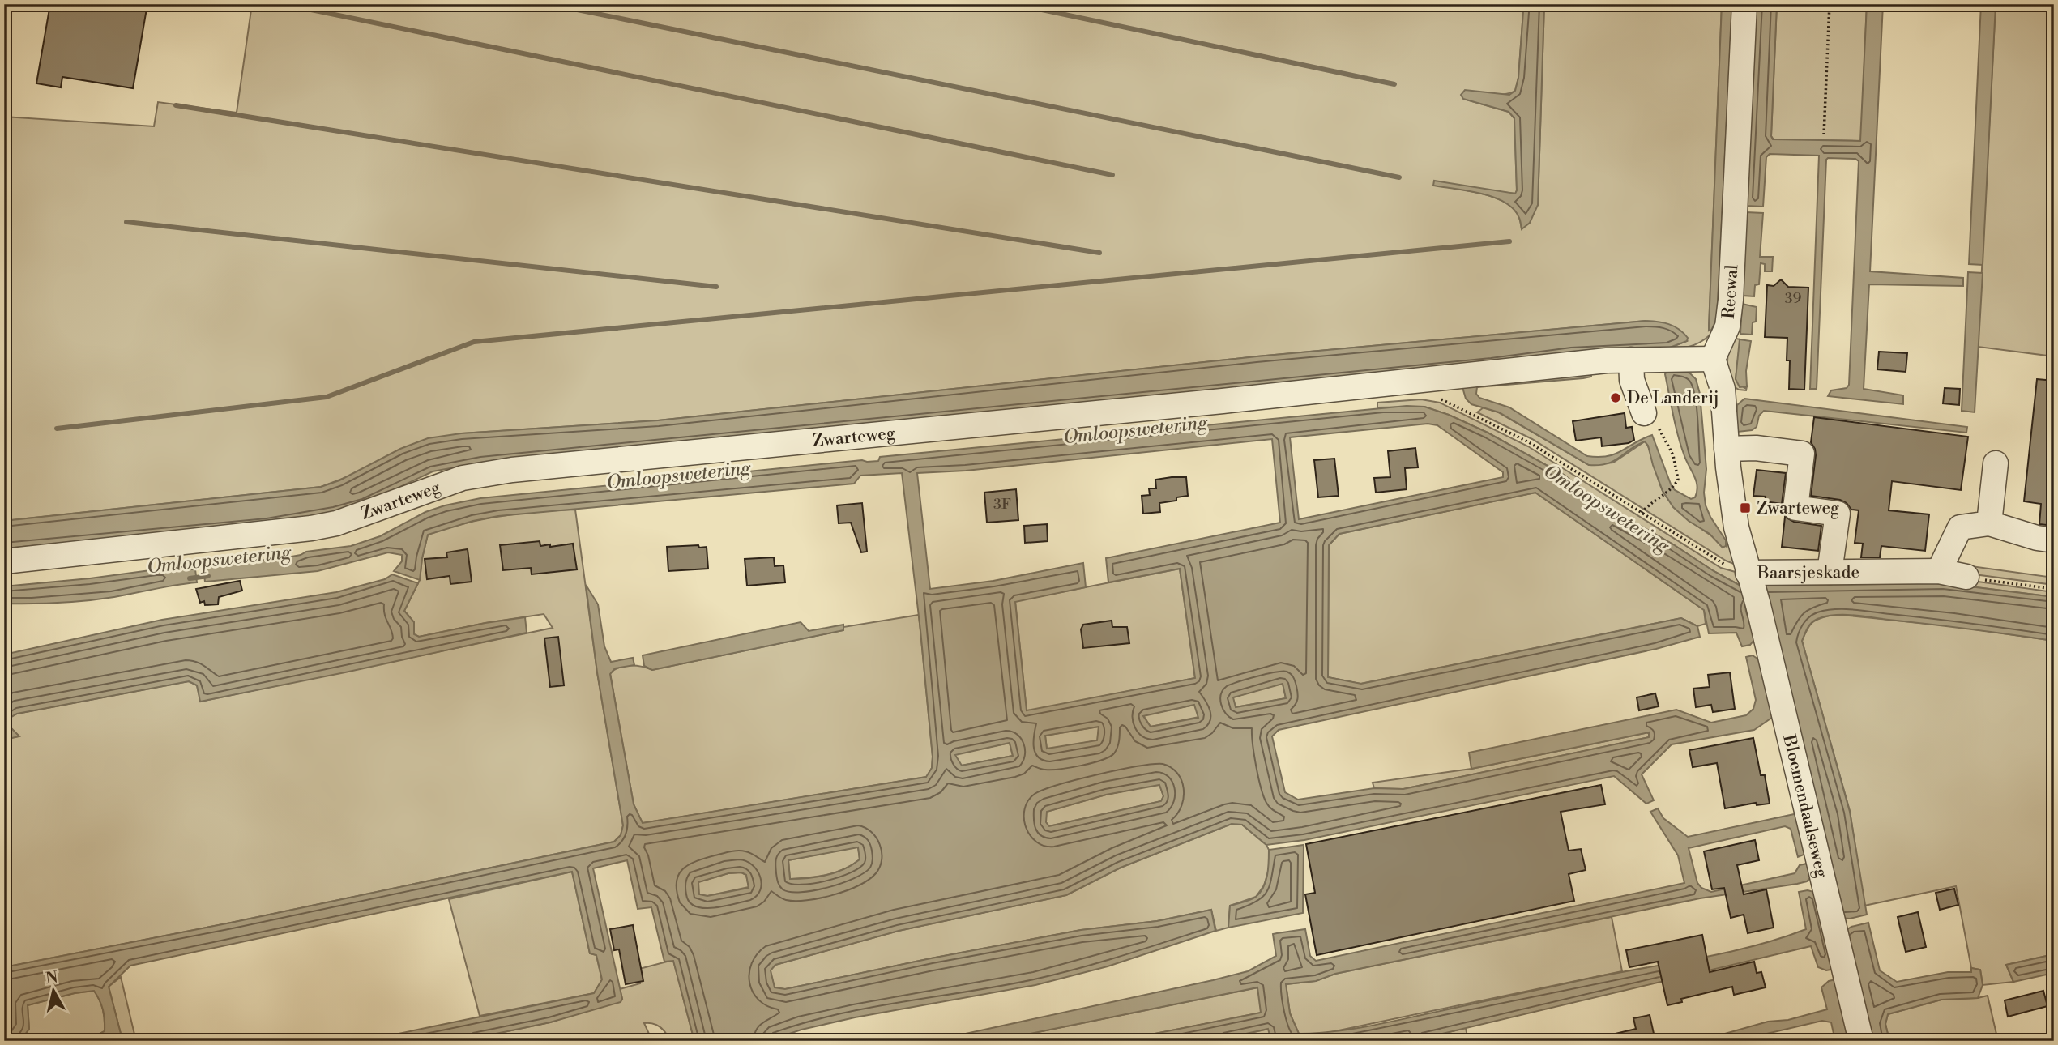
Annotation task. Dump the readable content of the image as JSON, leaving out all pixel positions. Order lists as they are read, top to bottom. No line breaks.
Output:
{"streets":{"street":["Reewal","Zwarteweg","Baarsjeskade","Bloemendaalseweg"]},"crossings":[["Reewal","Zwarteweg"],["Baarsjeskade","Bloemendaalseweg"]],"water":["Omloopswetering"],"places":{"other":["De Landerij"],"transit":["Zwarteweg"]},"house_numbers":["39","3F"],"north":"top"}
